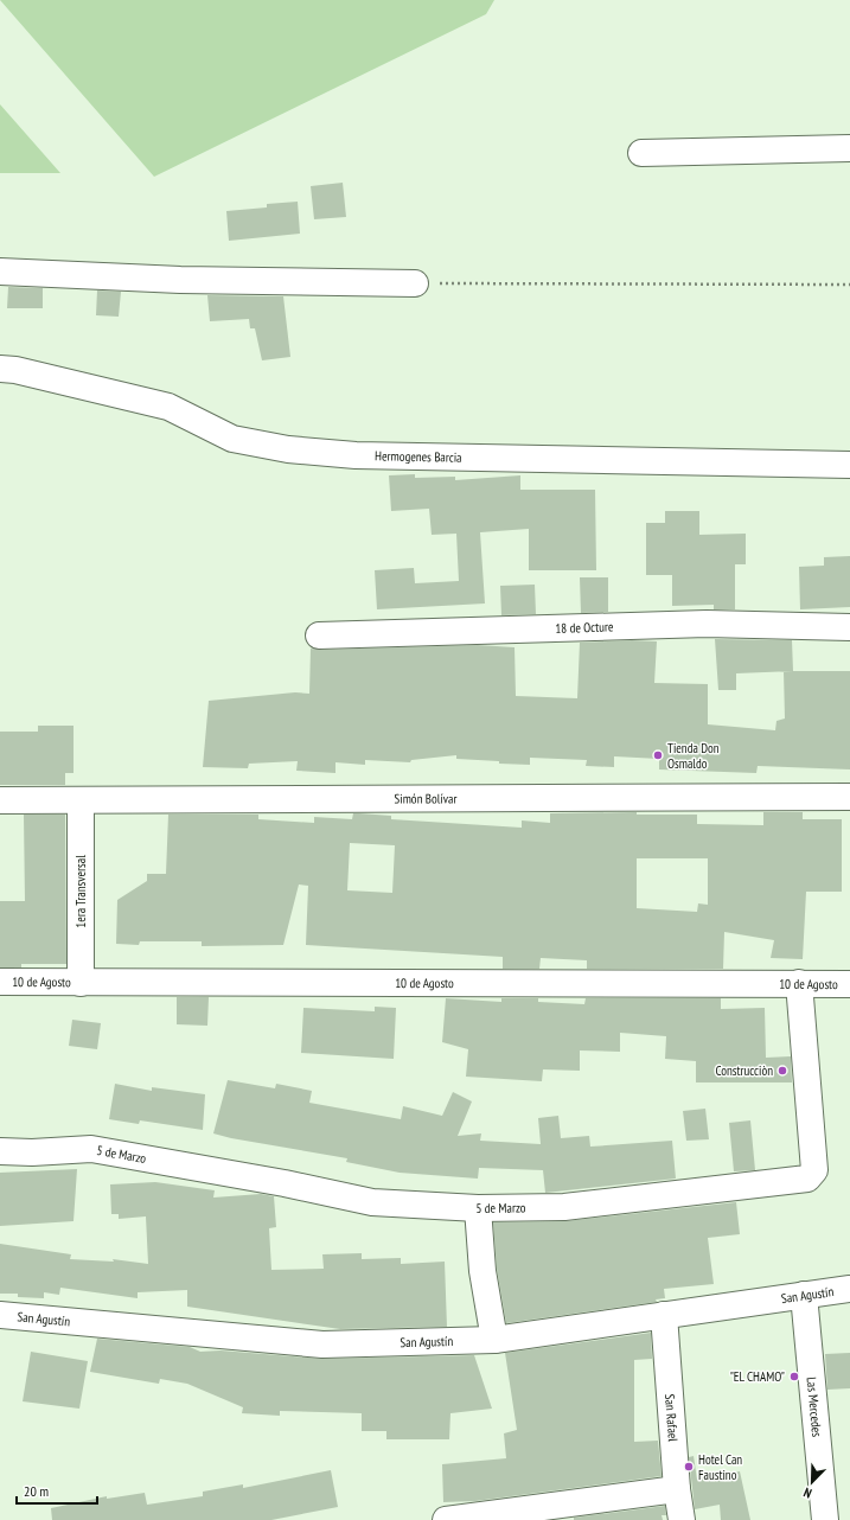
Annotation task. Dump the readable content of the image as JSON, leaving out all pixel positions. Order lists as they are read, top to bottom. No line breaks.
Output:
{"streets":{"street":["Hermogenes Barcia","18 de Octure","Simón Bolívar","1era Transversal","10 de Agosto","5 de Marzo","San Agustín","Las Mercedes","San Rafael"]},"crossings":[["Simón Bolívar","1era Transversal"],["1era Transversal","10 de Agosto"],["10 de Agosto","5 de Marzo"],["San Agustín","Las Mercedes"],["San Agustín","San Rafael"]],"places":["Tienda Don Osmaldo","Construcciòn","\"EL CHAMO\"","Hotel Can Faustino"],"scale_bar":"20 m","north":"bottom left"}
